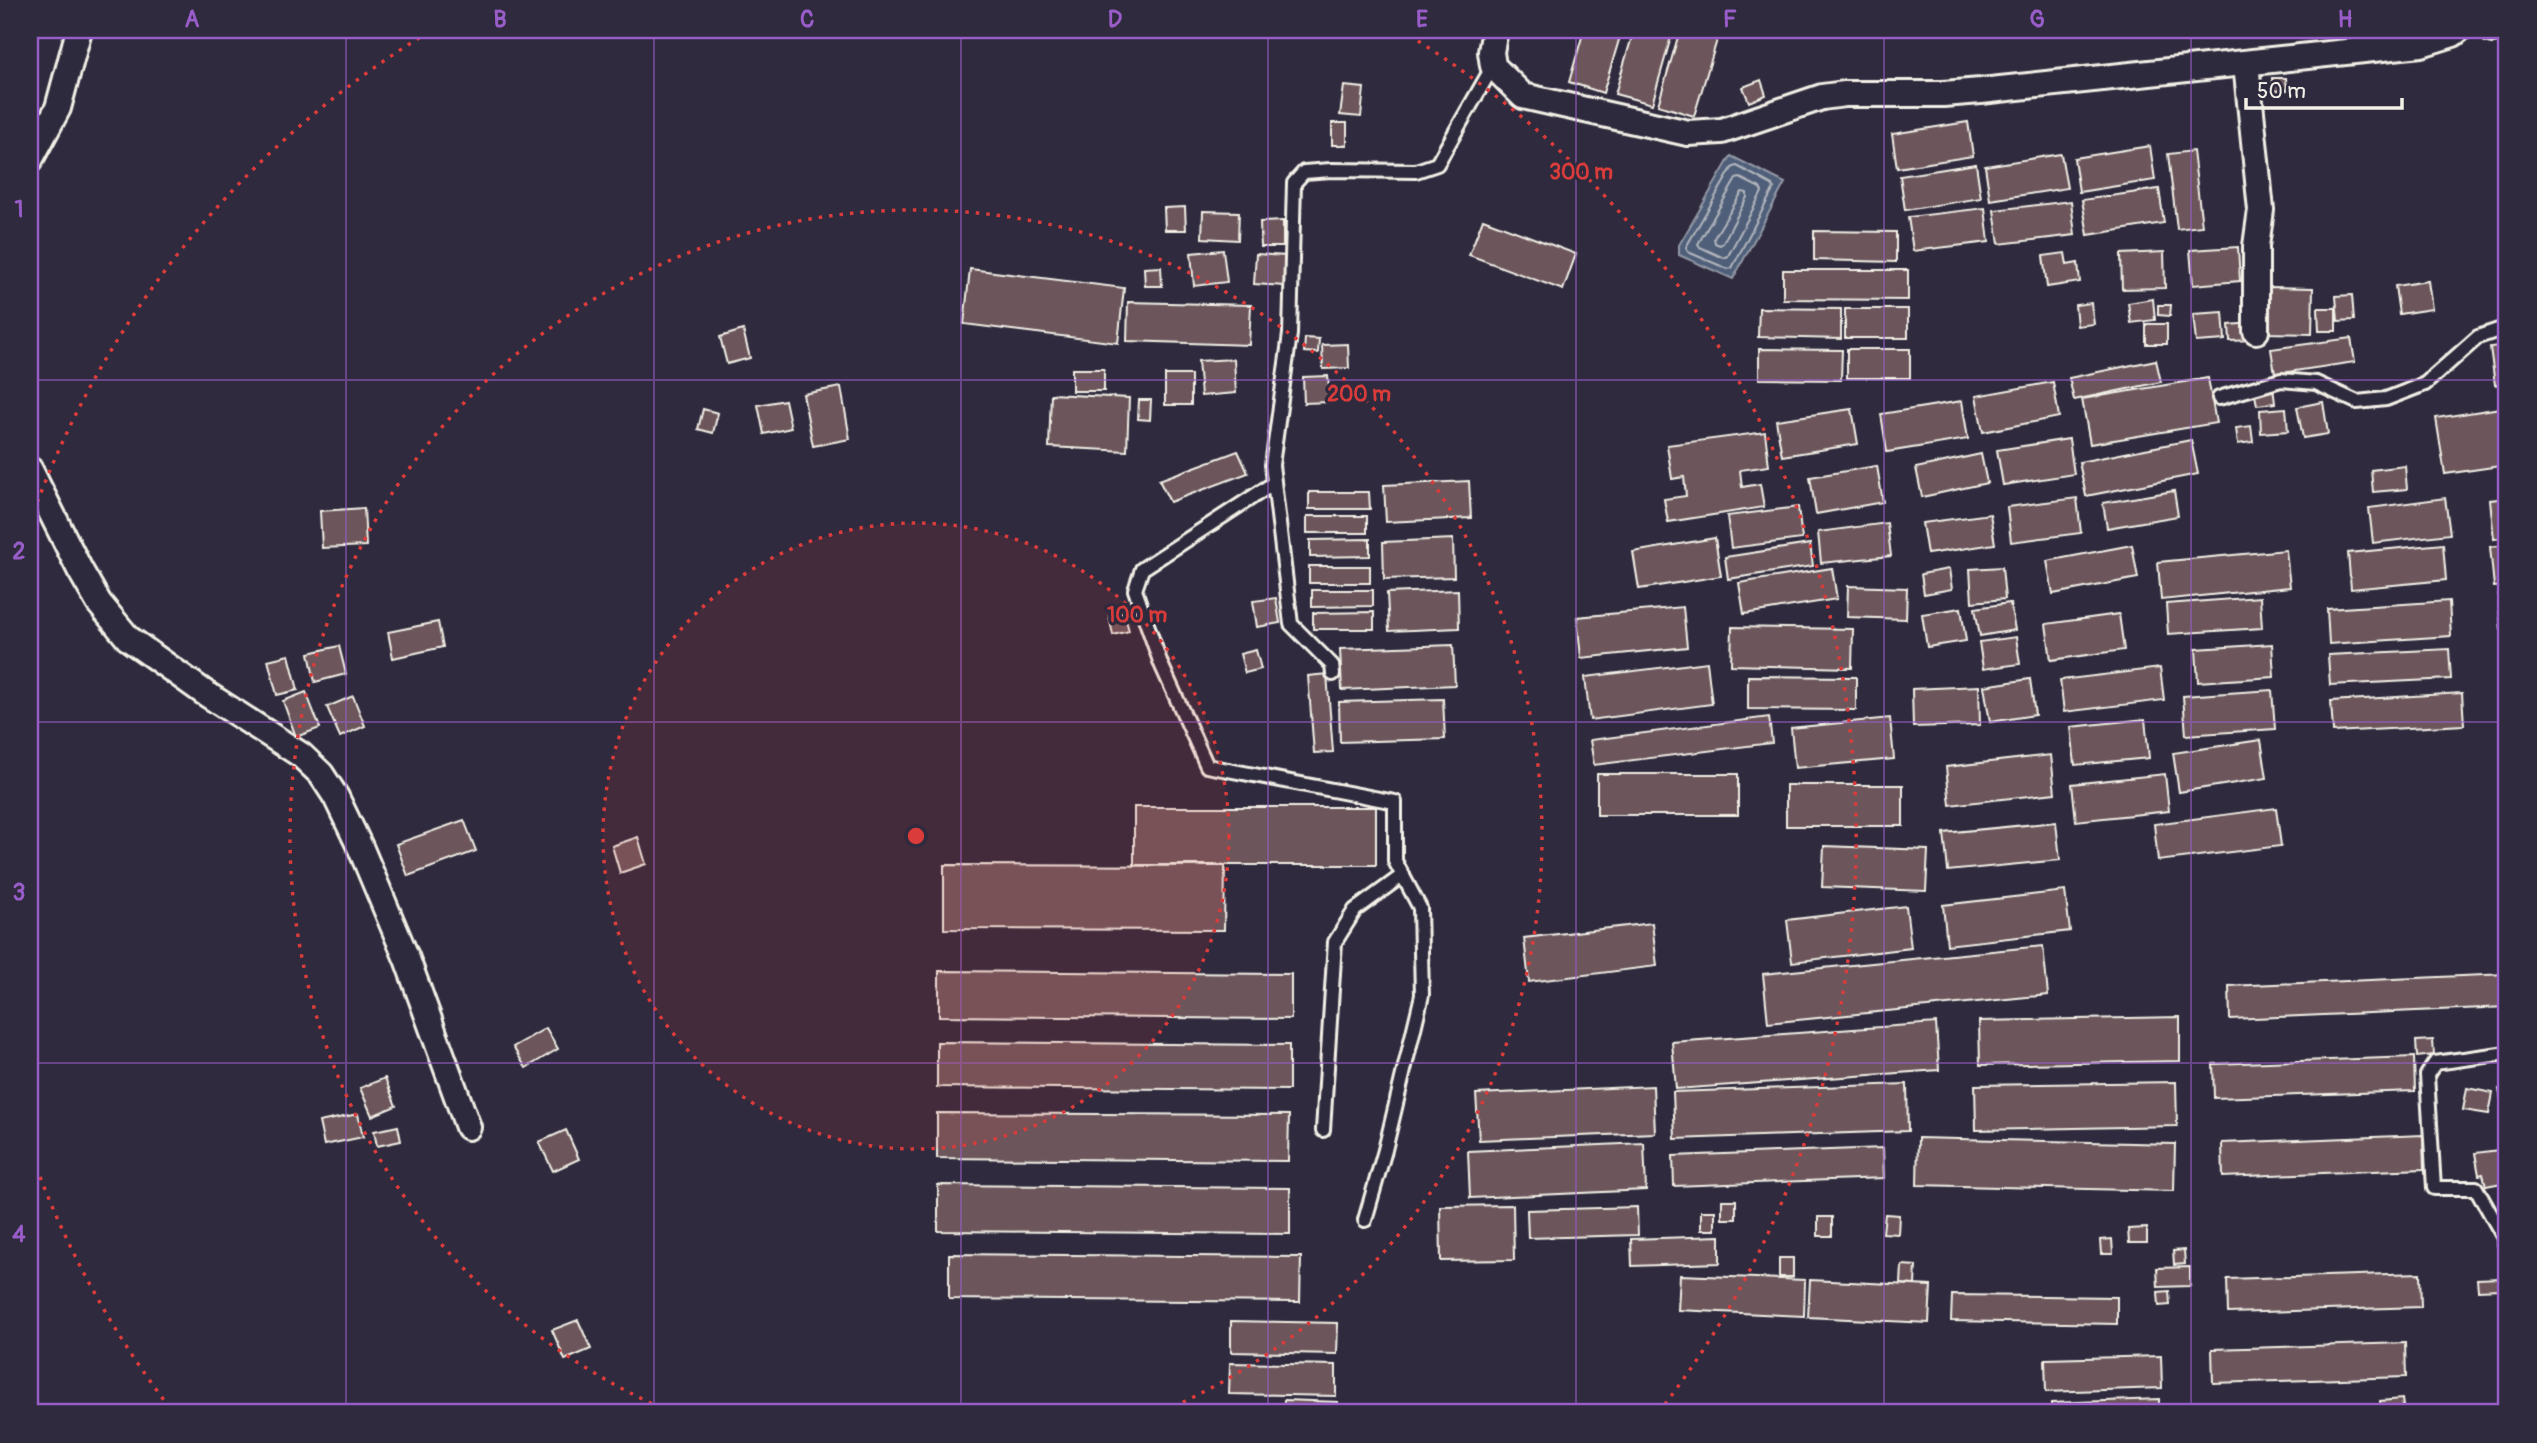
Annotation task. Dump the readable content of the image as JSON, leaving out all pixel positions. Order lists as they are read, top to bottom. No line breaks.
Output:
{"scale_bar":"50 m","grid":{"columns":["A","B","C","D","E","F","G","H"],"rows":["1","2","3","4"]},"rings":["300 m","200 m","100 m"]}
